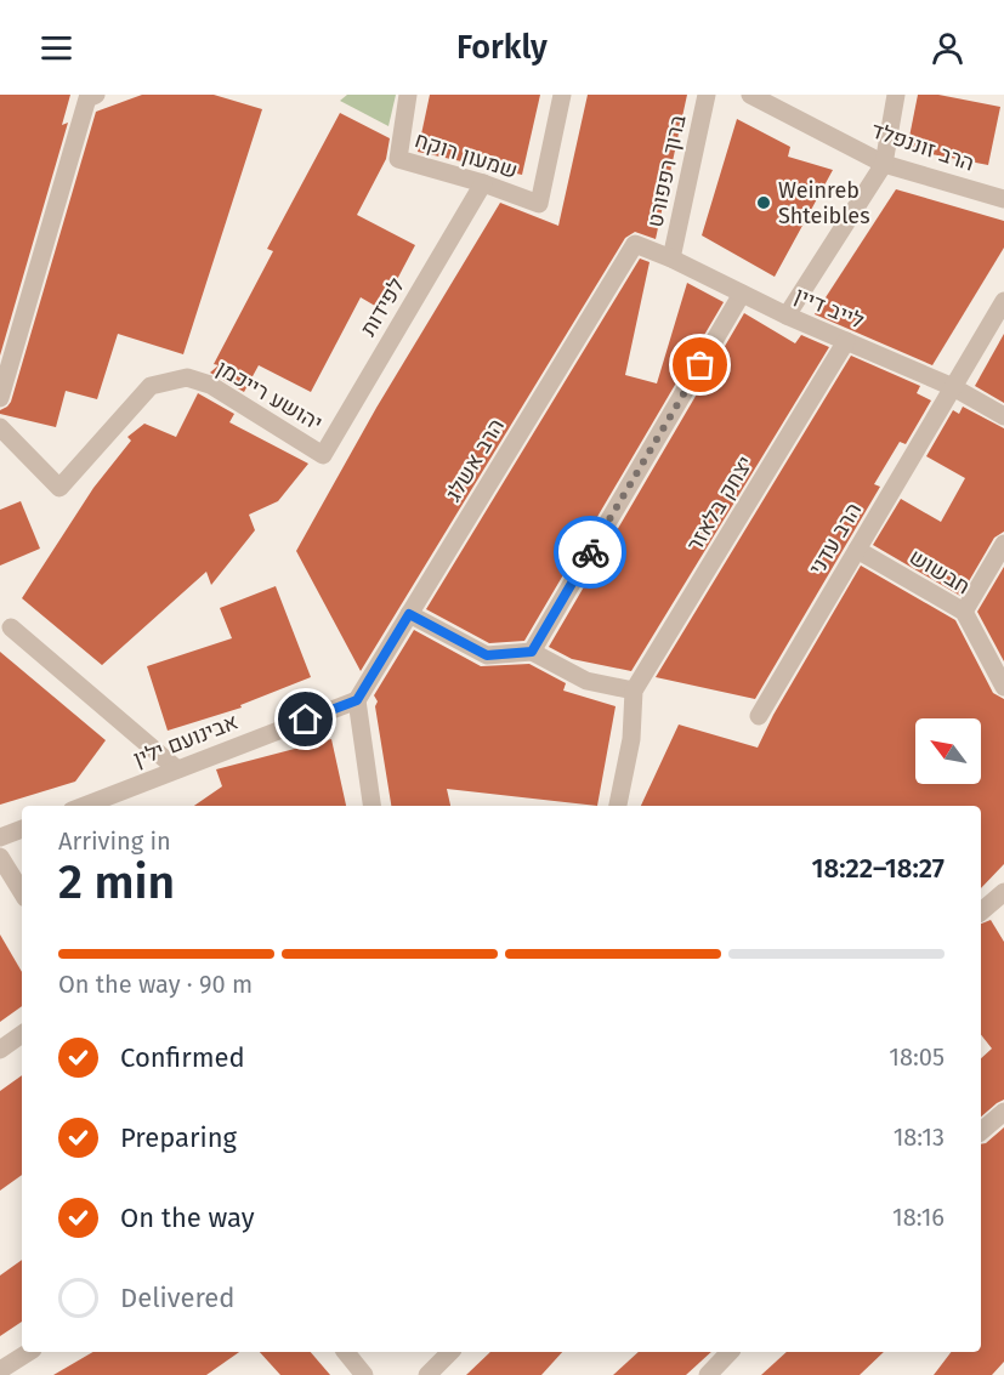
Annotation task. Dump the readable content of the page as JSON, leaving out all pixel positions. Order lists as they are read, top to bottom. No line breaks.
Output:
{"streets":{"street":["הרב זוננפלד","שמעון רוקח","ברוך רפפורט","לפידות","לייב דיין","יהושע רייכמן","הרב אשלג","יצחק בלאזר","הרב עדני","חבשוש","אבינועם ילין"]},"crossings":[["שמעון רוקח","לפידות"],["ברוך רפפורט","לייב דיין"],["לפידות","יהושע רייכמן"],["לייב דיין","הרב אשלג"],["לייב דיין","יצחק בלאזר"],["לייב דיין","הרב עדני"],["הרב אשלג","אבינועם ילין"],["הרב עדני","חבשוש"]],"places":["Weinreb Shteibles"],"north":"top left","page":{"header":"Forkly","heading":["2 min","Arriving in","18:22–18:27"],"bar":"On the way · 90 m","list":[["Confirmed","18:05"],["Preparing","18:13"],["On the way","18:16"],"Delivered"]}}
